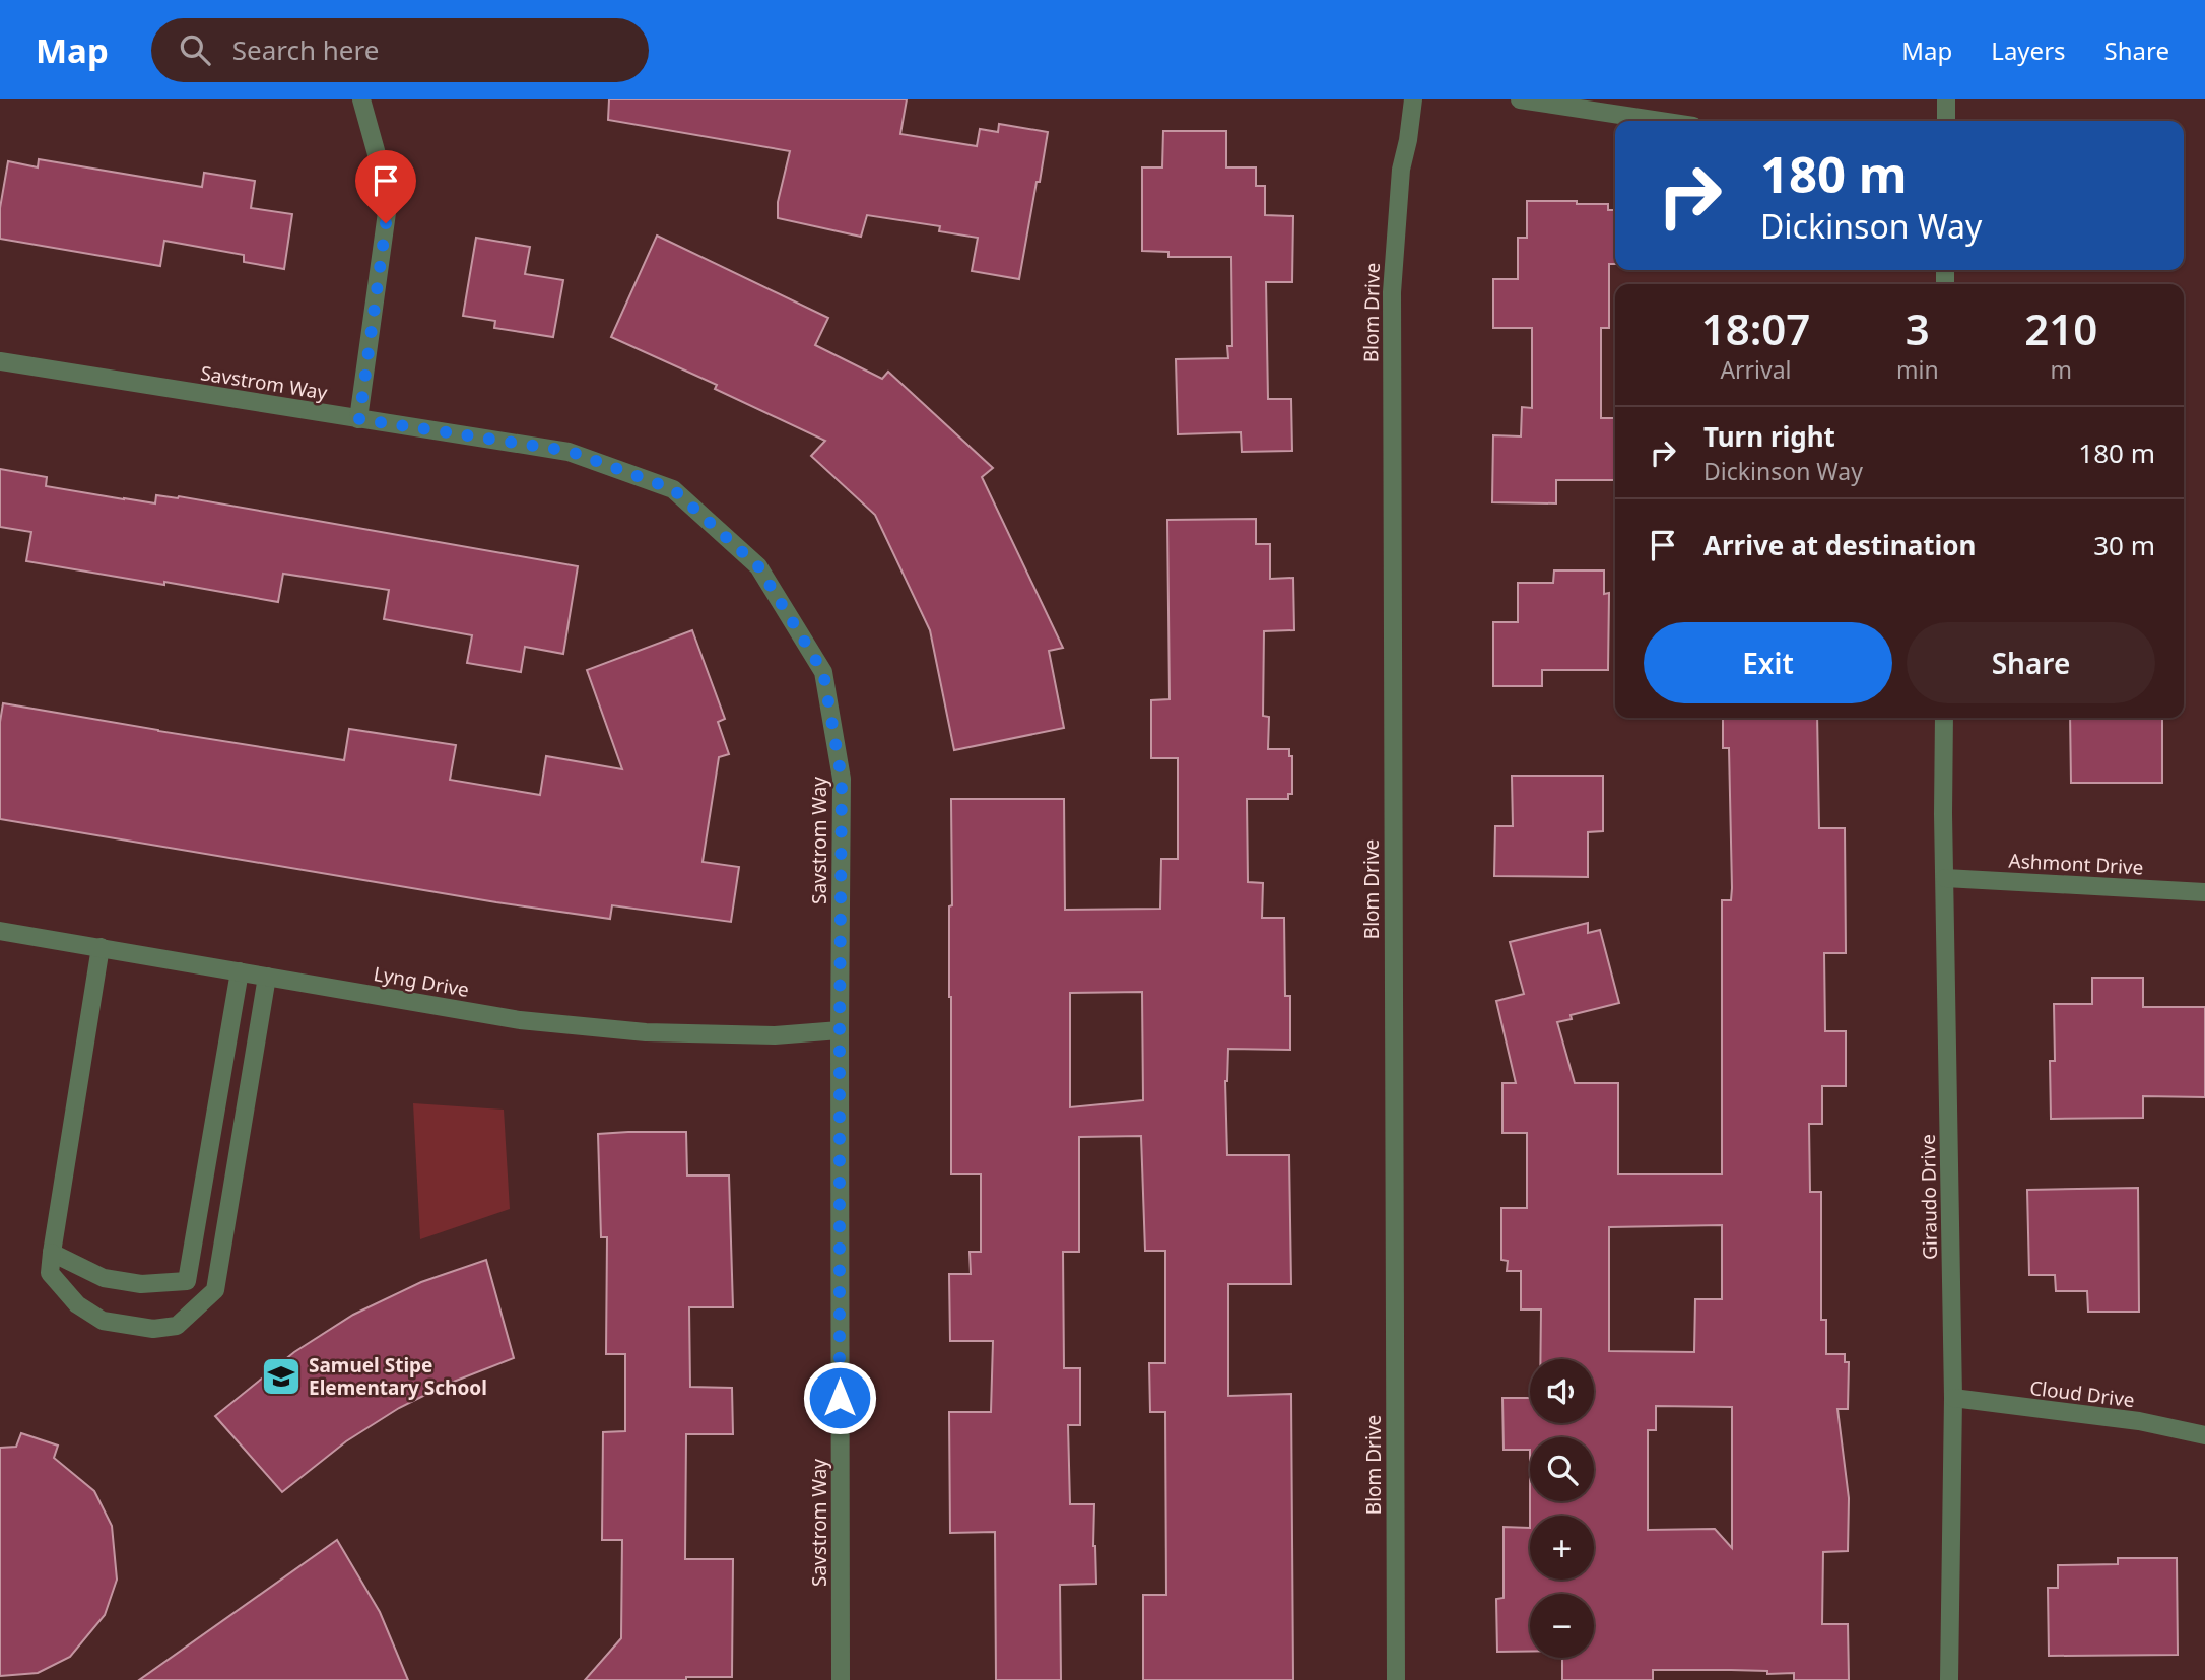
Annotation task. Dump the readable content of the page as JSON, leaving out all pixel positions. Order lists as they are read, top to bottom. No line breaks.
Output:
{"streets":{"street":["Blom Drive","Savstrom Way","Ashmont Drive","Lyng Drive","Giraudo Drive","Cloud Drive"]},"crossings":[["Savstrom Way","Lyng Drive"],["Ashmont Drive","Giraudo Drive"],["Giraudo Drive","Cloud Drive"]],"places":{"school or university":["Samuel Stipe Elementary School"]},"page":{"header":"Map","search":"Search here","nav":["Map","Layers","Share"],"turn":["180 m","Dickinson Way"],"eta":["18:07","Arrival","3","min","210","m"],"list":[{"name":"Turn right","note":"Dickinson Way","value":"180 m"},{"name":"Arrive at destination","value":"30 m"}],"buttons":["Exit","Share"],"map_buttons":["+","−"]}}
